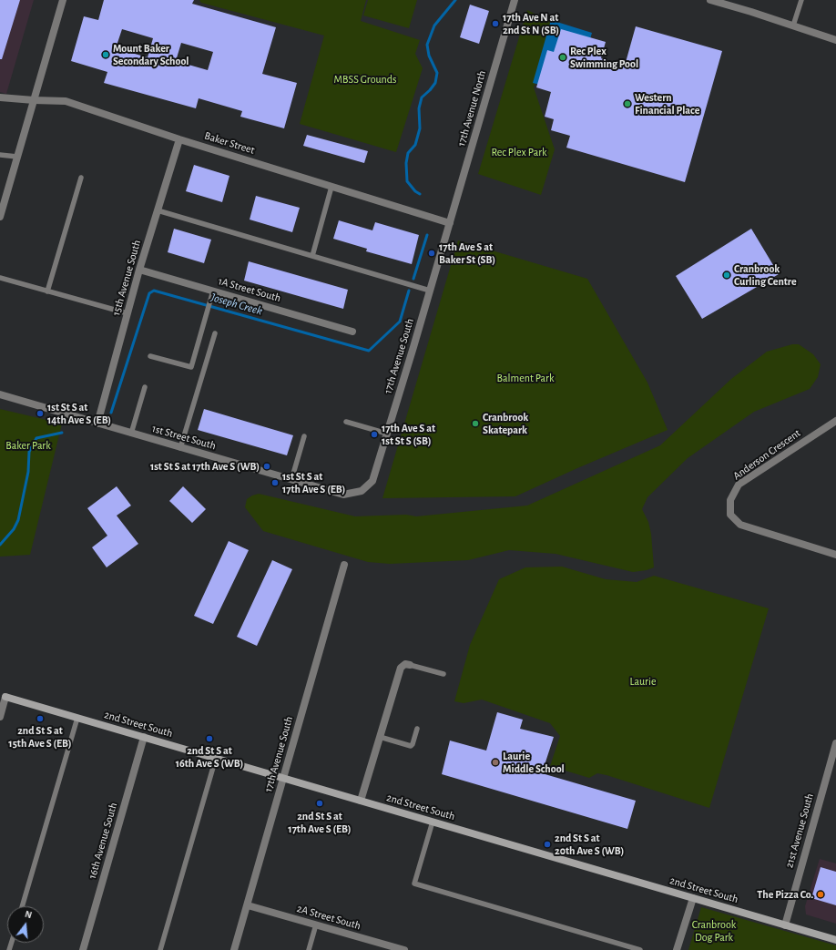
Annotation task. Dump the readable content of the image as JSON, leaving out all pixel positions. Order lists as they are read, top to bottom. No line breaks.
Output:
{"streets":{"main road":["2nd Street South"],"street":["17th Avenue North","Baker Street","15th Avenue South","1A Street South","17th Avenue South","1st Street South","Anderson Crescent","21st Avenue South","16th Avenue South","2A Street South"]},"crossings":[["17th Avenue North","Baker Street"],["17th Avenue North","17th Avenue South"],["Baker Street","15th Avenue South"],["Baker Street","17th Avenue South"],["15th Avenue South","1A Street South"],["15th Avenue South","1st Street South"],["17th Avenue South","1st Street South"],["17th Avenue South","2nd Street South"],["17th Avenue South","2A Street South"],["2nd Street South","21st Avenue South"],["2nd Street South","16th Avenue South"]],"water":["Joseph Creek"],"parks":["MBSS Grounds","Rec Plex Park","Balment Park","Baker Park","Laurie","Cranbrook Dog Park"],"places":["17th Ave N at 2nd St N (SB)","Mount Baker Secondary School","Rec Plex Swimming Pool","Western Financial Place","17th Ave S at Baker St (SB)","Cranbrook Curling Centre","1st St S at 14th Ave S (EB)","Cranbrook Skatepark","17th Ave S at 1st St S (SB)","1st St S at 17th Ave S (WB)","1st St S at 17th Ave S (EB)","2nd St S at 15th Ave S (EB)","2nd St S at 16th Ave S (WB)","Laurie Middle School","2nd St S at 17th Ave S (EB)","2nd St S at 20th Ave S (WB)","The Pizza Co."],"north":"top"}
